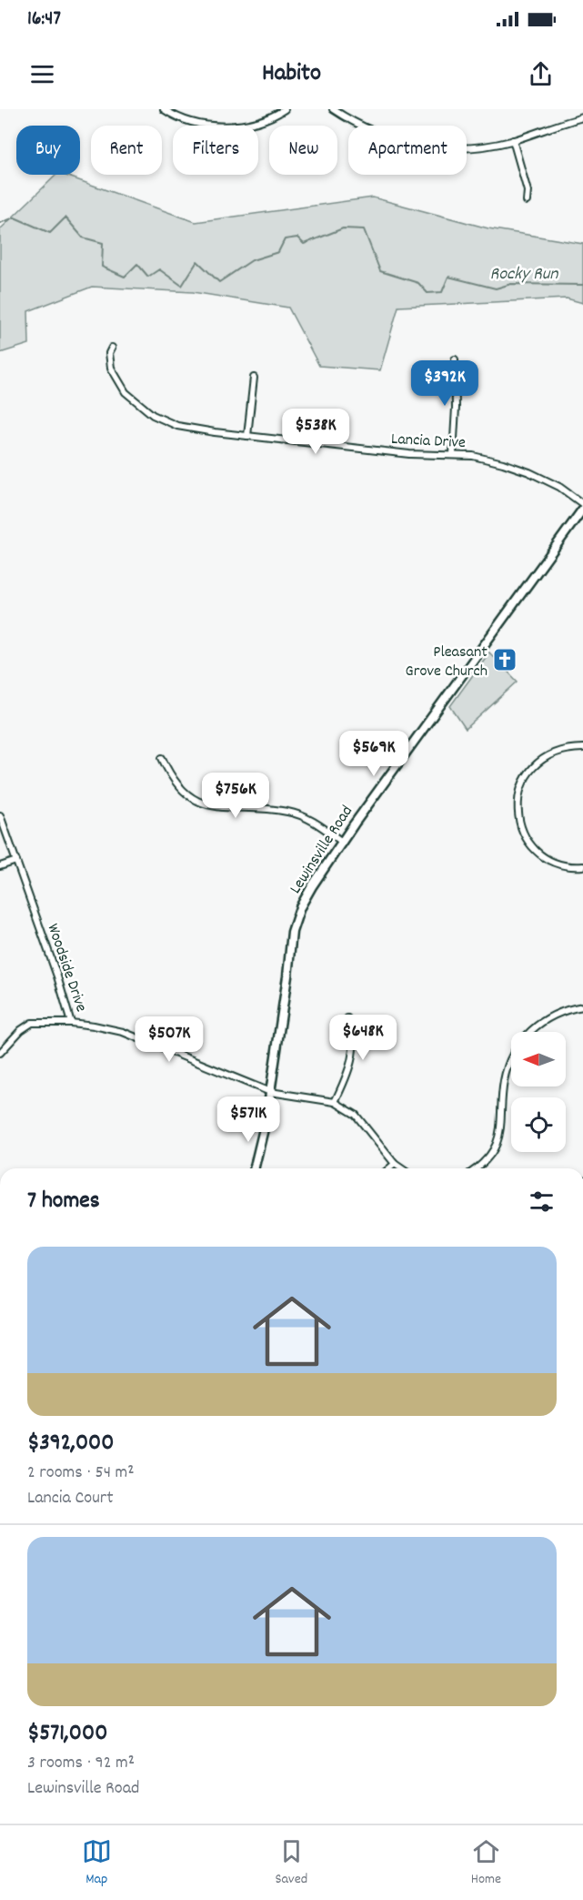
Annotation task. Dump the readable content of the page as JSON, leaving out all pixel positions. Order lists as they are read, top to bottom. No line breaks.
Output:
{"streets":{"main road":["Lewinsville Road"],"street":["Lancia Drive","Woodside Drive"]},"crossings":[["Lewinsville Road","Woodside Drive"]],"water":["Rocky Run"],"places":{"church":["Pleasant Grove Church"]},"north":"left","page":{"status":"16:47","header":"Habito","chip":["Buy","Rent","Filters","New","Apartment"],"price":["$392K","$538K","$569K","$756K","$648K","$507K","$571K"],"heading":"7 homes","list":[{"name":"$392,000","note":"2 rooms · 54 m² · Lancia Court"},{"name":"$571,000","note":"3 rooms · 92 m² · Lewinsville Road"}],"tabs":["Map","Saved","Home"]}}
